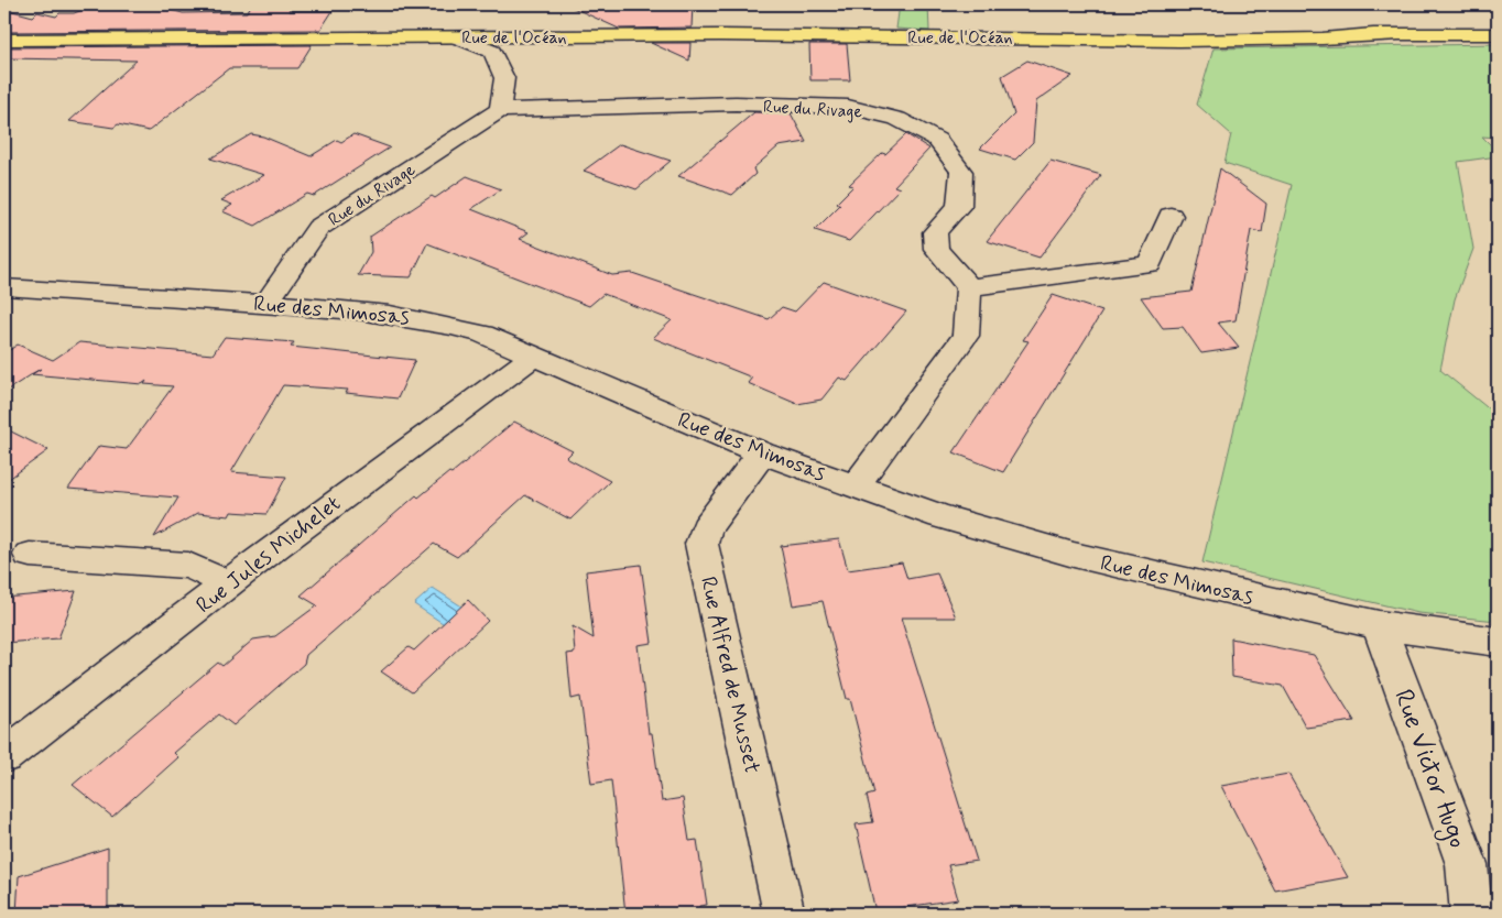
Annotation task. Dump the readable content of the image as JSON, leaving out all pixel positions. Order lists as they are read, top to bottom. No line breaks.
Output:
{"streets":{"main road":["Rue de l'Océan"],"street":["Rue du Rivage","Rue des Mimosas","Rue Jules Michelet","Rue Alfred de Musset","Rue Victor Hugo"]},"crossings":[["Rue du Rivage","Rue des Mimosas"],["Rue des Mimosas","Rue Jules Michelet"],["Rue des Mimosas","Rue Alfred de Musset"],["Rue des Mimosas","Rue Victor Hugo"]]}
